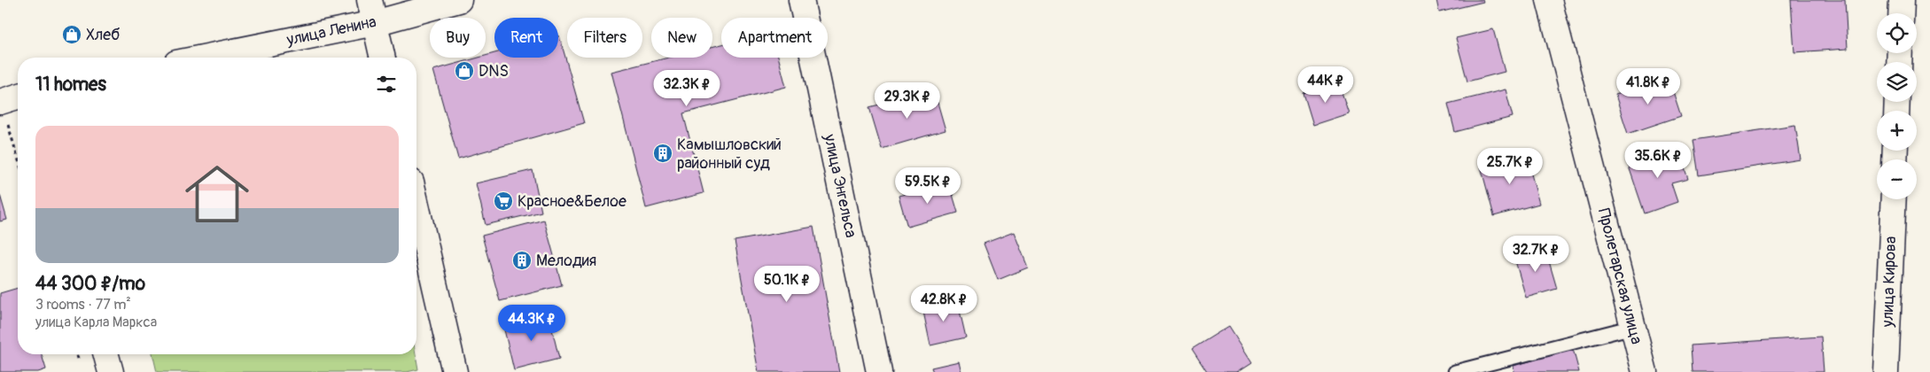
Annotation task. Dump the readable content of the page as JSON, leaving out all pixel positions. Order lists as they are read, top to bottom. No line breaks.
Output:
{"streets":{"street":["улица Ленина","улица Энгельса","Пролетарская улица","улица Кирова"]},"places":{"shop":["Хлеб","DNS"],"building":["Камышловский районный суд","Мелодия"],"supermarket":["Красное&Белое"]},"page":{"map_buttons":["+","−"],"chip":["Buy","Rent","Filters","New","Apartment"],"heading":"11 homes","price":["44K ₽","41.8K ₽","32.3K ₽","29.3K ₽","35.6K ₽","25.7K ₽","59.5K ₽","32.7K ₽","50.1K ₽","42.8K ₽","44.3K ₽"],"list":[{"name":"44 300 ₽/mo","note":"3 rooms · 77 m² · улица Карла Маркса"}]}}
